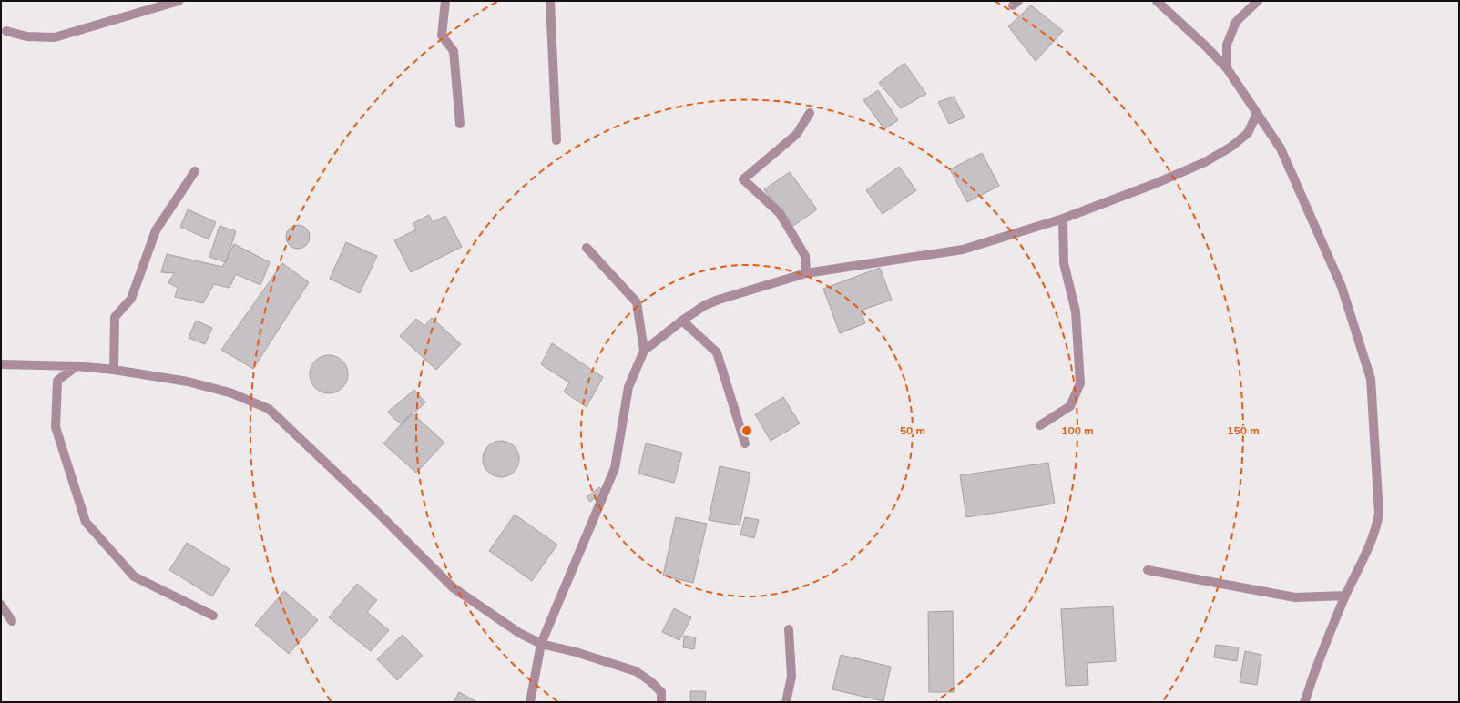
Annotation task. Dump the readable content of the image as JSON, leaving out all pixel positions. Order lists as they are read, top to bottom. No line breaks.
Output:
{"rings":["50 m","100 m","150 m"]}
